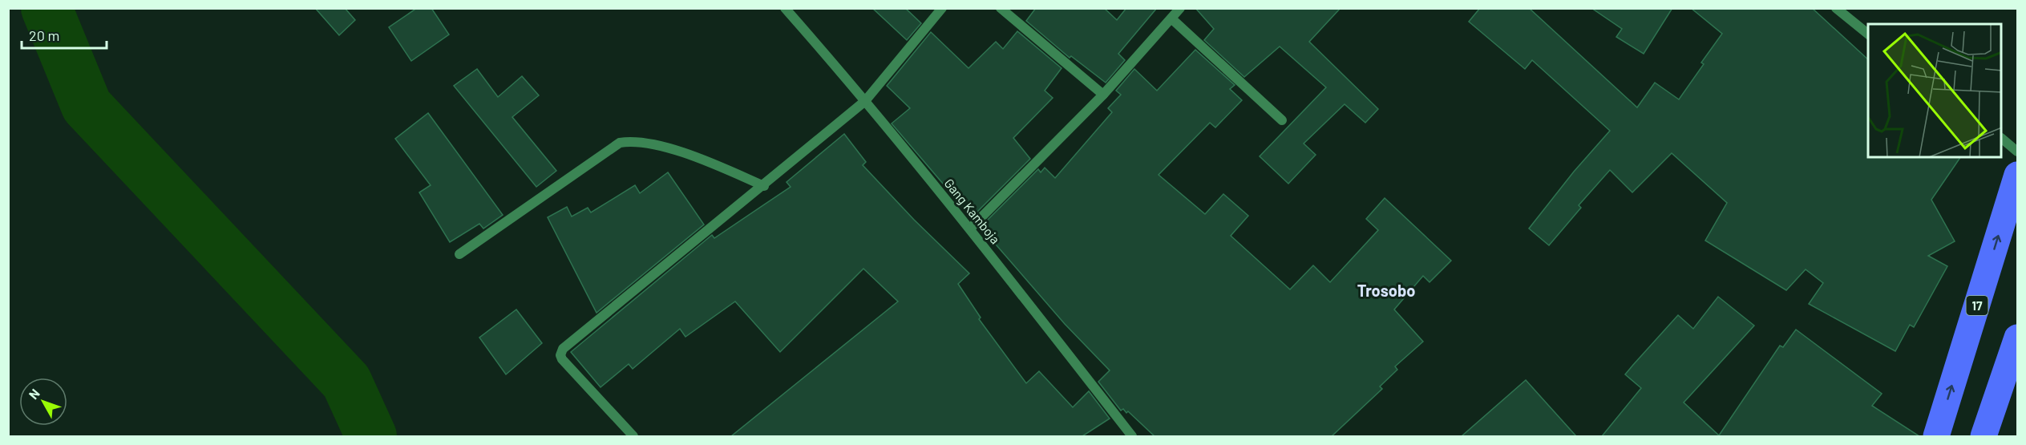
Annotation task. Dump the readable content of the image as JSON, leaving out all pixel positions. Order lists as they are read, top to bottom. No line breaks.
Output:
{"streets":{"highway":["17"],"street":["Gang Kamboja"]},"districts":["Trosobo"],"scale_bar":"20 m","north":"top left"}
